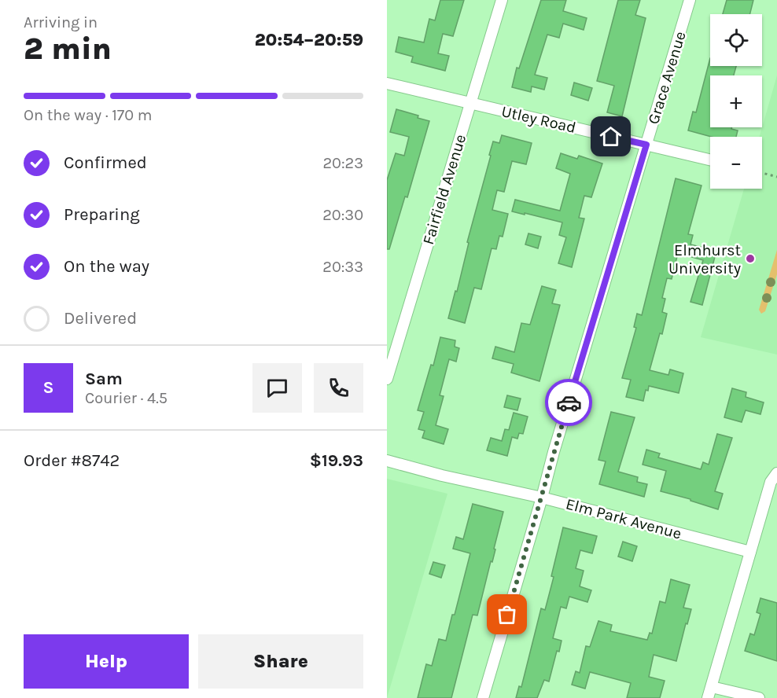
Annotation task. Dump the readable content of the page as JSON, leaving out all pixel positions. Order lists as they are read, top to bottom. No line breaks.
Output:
{"streets":{"street":["Grace Avenue","Utley Road","Fairfield Avenue","Elm Park Avenue"]},"crossings":[["Grace Avenue","Utley Road"],["Grace Avenue","Elm Park Avenue"],["Utley Road","Fairfield Avenue"]],"places":["Elmhurst University"],"page":{"heading":["2 min","Arriving in","20:54–20:59"],"panel":["Sam","Courier · 4.5","Order #8742","$19.93"],"map_buttons":["+","−"],"bar":"On the way · 170 m","list":[["Confirmed","20:23"],["Preparing","20:30"],["On the way","20:33"],"Delivered"],"round":"S","buttons":["Help","Share"]}}
